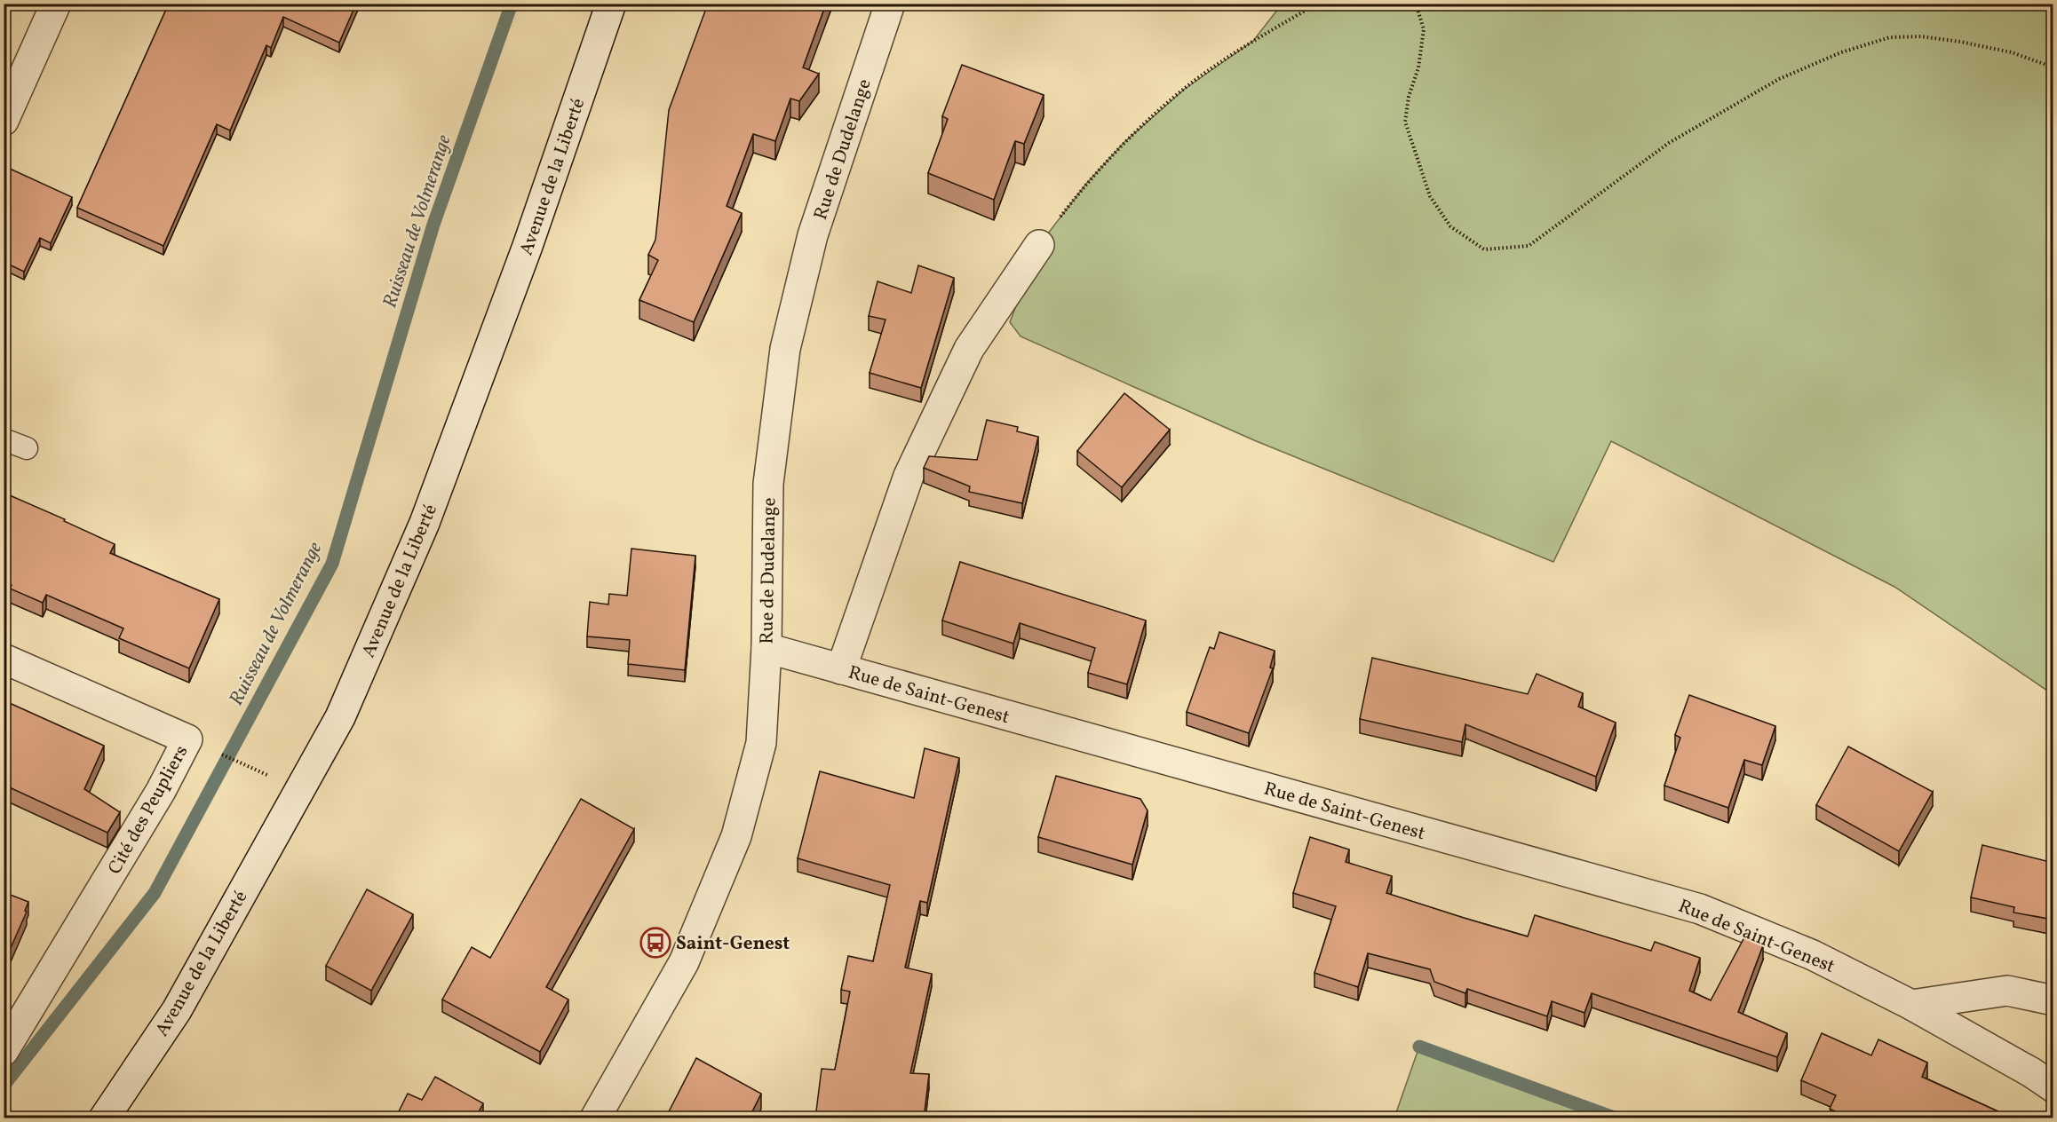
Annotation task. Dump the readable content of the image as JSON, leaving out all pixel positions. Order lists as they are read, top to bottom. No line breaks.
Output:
{"streets":{"street":["Rue de Dudelange","Avenue de la Liberté","Rue de Saint-Genest","Cité des Peupliers"]},"crossings":[["Rue de Dudelange","Rue de Saint-Genest"]],"water":["Ruisseau de Volmerange"],"places":{"bus stop":["Saint-Genest"]}}
